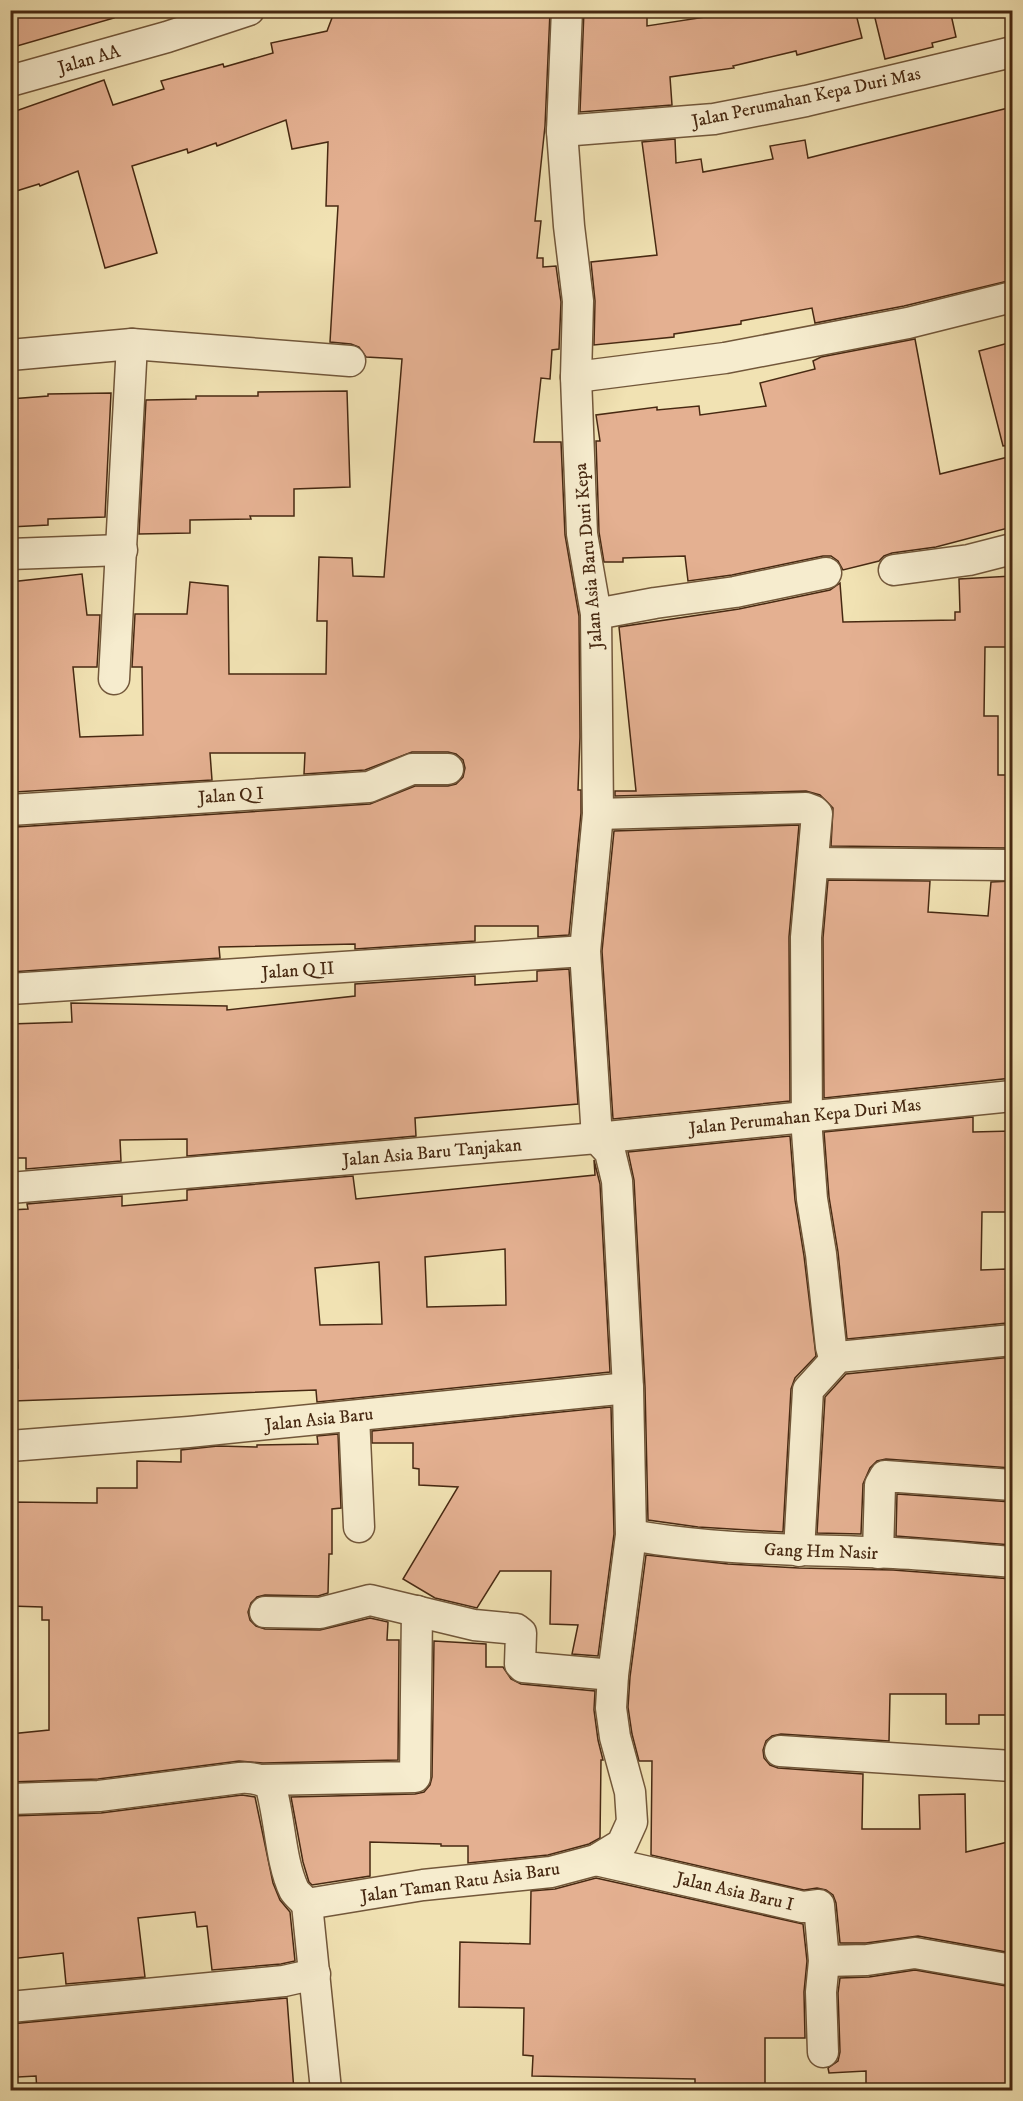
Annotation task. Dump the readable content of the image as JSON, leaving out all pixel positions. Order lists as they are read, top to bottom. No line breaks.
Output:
{"streets":{"street":["Jalan AA","Jalan Perumahan Kepa Duri Mas","Jalan Asia Baru Duri Kepa","Jalan Q I","Jalan Q II","Jalan Asia Baru Tanjakan","Jalan Asia Baru","Gang Hm Nasir","Jalan Taman Ratu Asia Baru","Jalan Asia Baru I"]},"crossings":[["Jalan Perumahan Kepa Duri Mas","Jalan Asia Baru Duri Kepa"],["Jalan Perumahan Kepa Duri Mas","Jalan Asia Baru Tanjakan"],["Jalan Asia Baru Duri Kepa","Jalan Q II"],["Jalan Asia Baru Duri Kepa","Jalan Asia Baru Tanjakan"],["Jalan Asia Baru","Jalan Taman Ratu Asia Baru"],["Gang Hm Nasir","Jalan Taman Ratu Asia Baru"],["Jalan Taman Ratu Asia Baru","Jalan Asia Baru I"]]}
